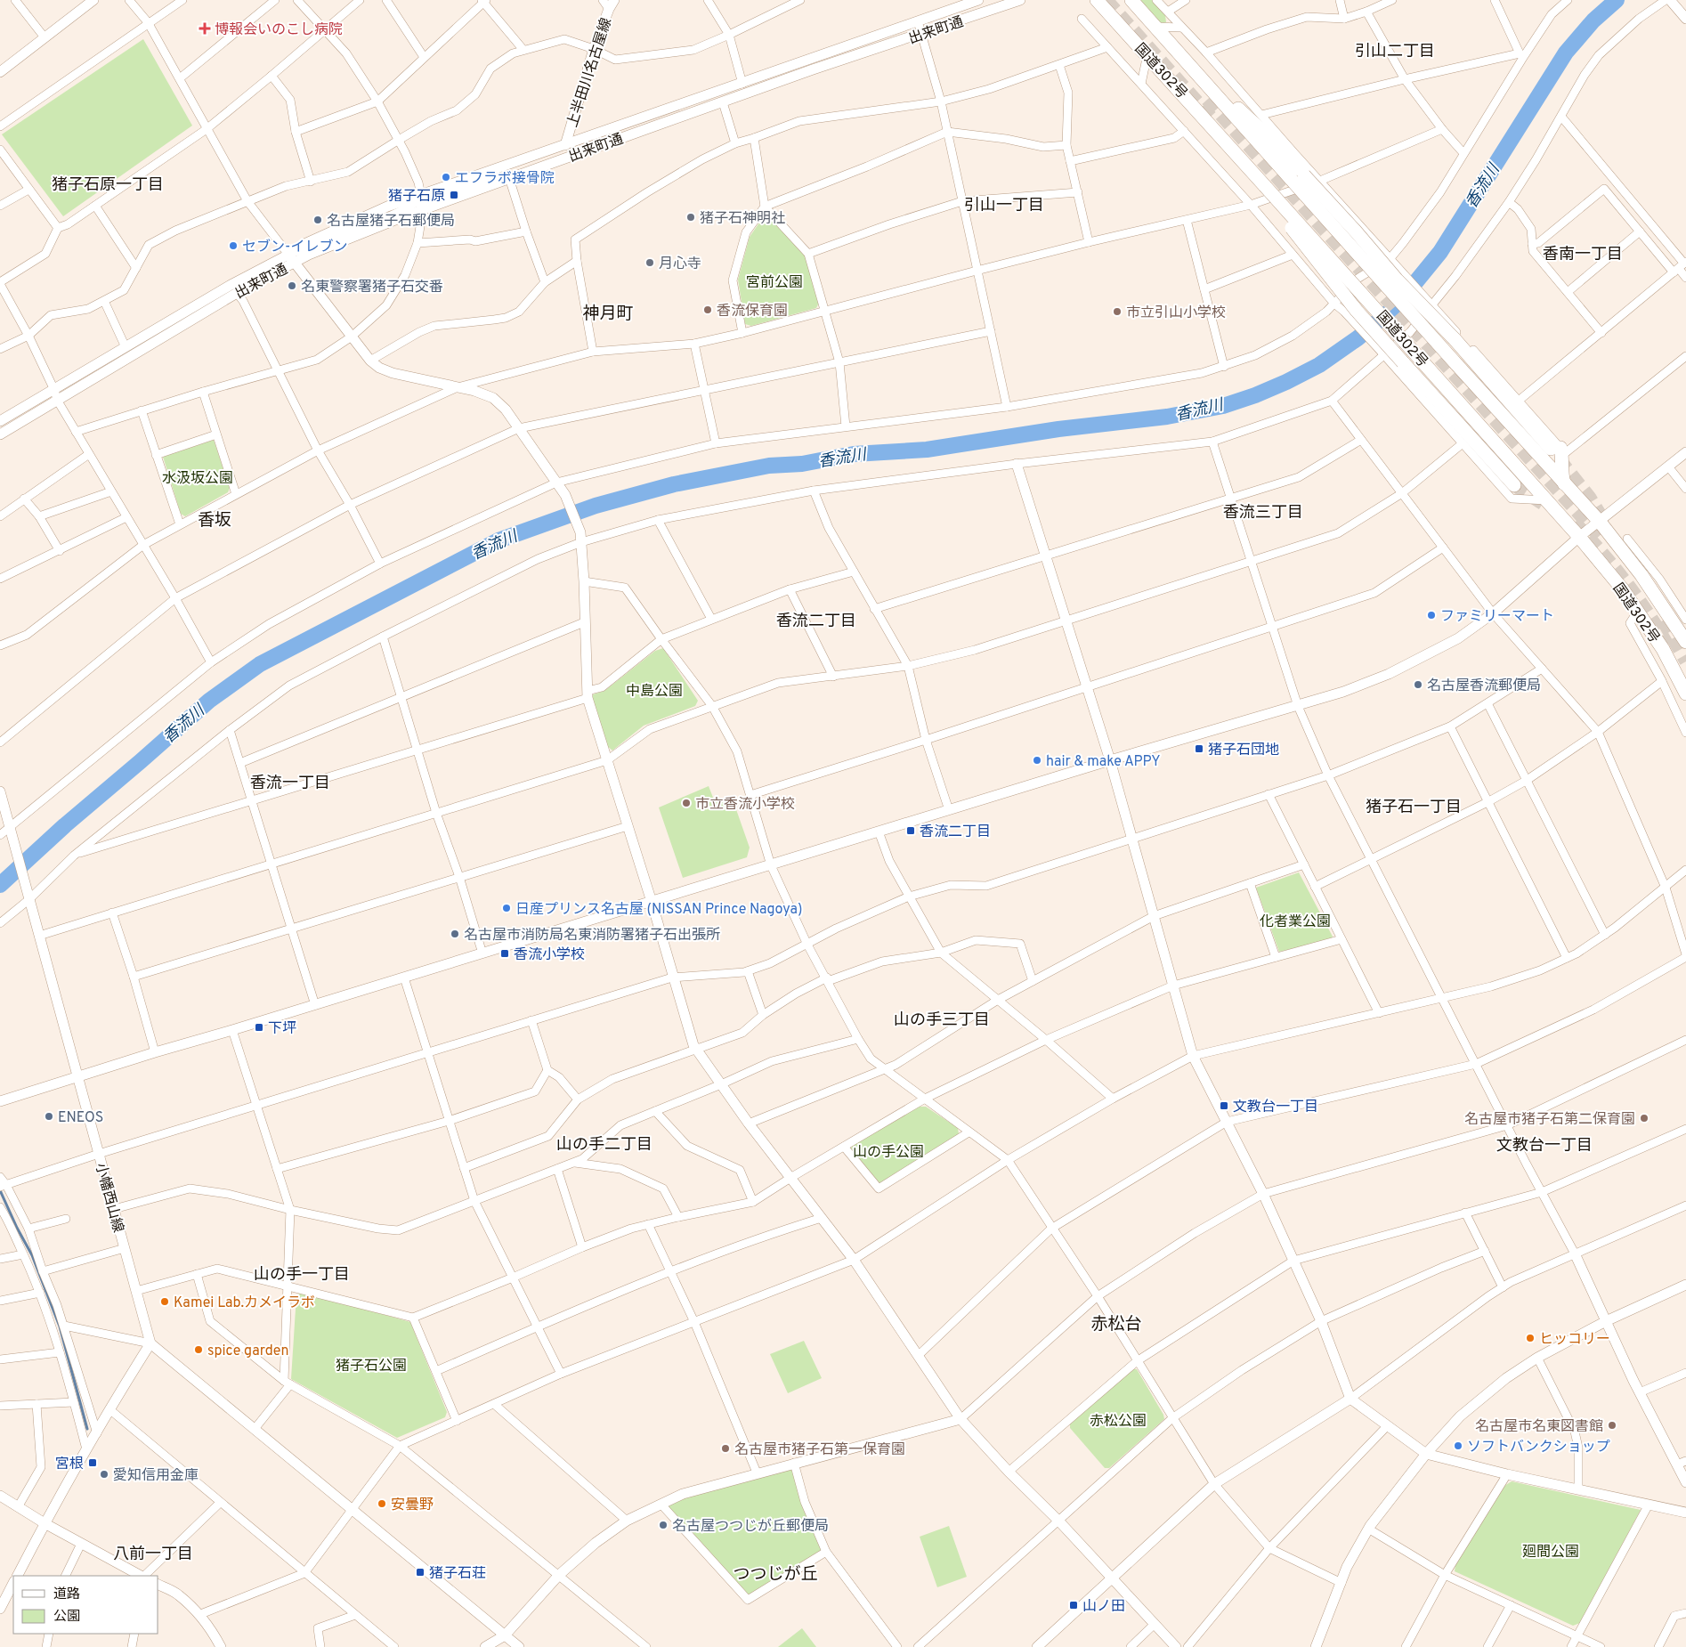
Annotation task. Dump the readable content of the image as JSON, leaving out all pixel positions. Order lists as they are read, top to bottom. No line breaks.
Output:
{"streets":{"highway":["国道302号"],"street":["出来町通","上半田川名古屋線","小幡西山線"]},"crossings":[["出来町通","上半田川名古屋線"]],"districts":["引山二丁目","猪子石原一丁目","引山一丁目","香南一丁目","神月町","香流三丁目","香坂","香流二丁目","香流一丁目","猪子石一丁目","山の手三丁目","山の手二丁目","文教台一丁目","山の手一丁目","赤松台","八前一丁目","つつじが丘"],"water":["香流川"],"parks":["宮前公園","水汲坂公園","中島公園","化者業公園","山の手公園","猪子石公園","赤松公園","廻間公園"],"places":{"health":["博報会いのこし病院"],"other":["エフラボ接骨院","猪子石神明社","名古屋猪子石郵便局","セブン-イレブン","月心寺","名東警察署猪子石交番","香流保育園","市立引山小学校","ファミリーマート","名古屋香流郵便局","hair & make APPY","市立香流小学校","日産プリンス名古屋 (NISSAN Prince Nagoya)","名古屋市消防局名東消防署猪子石出張所","ENEOS","名古屋市猪子石第二保育園","Kamei Lab.カメイラボ","ヒッコリー","spice garden","名古屋市名東図書館","ソフトバンクショップ","名古屋市猪子石第一保育園","愛知信用金庫","安曇野","名古屋つつじが丘郵便局"],"transit":["猪子石原","猪子石団地","香流二丁目","香流小学校","下坪","文教台一丁目","宮根","猪子石荘","山ノ田"]},"legend":["道路","公園"]}
